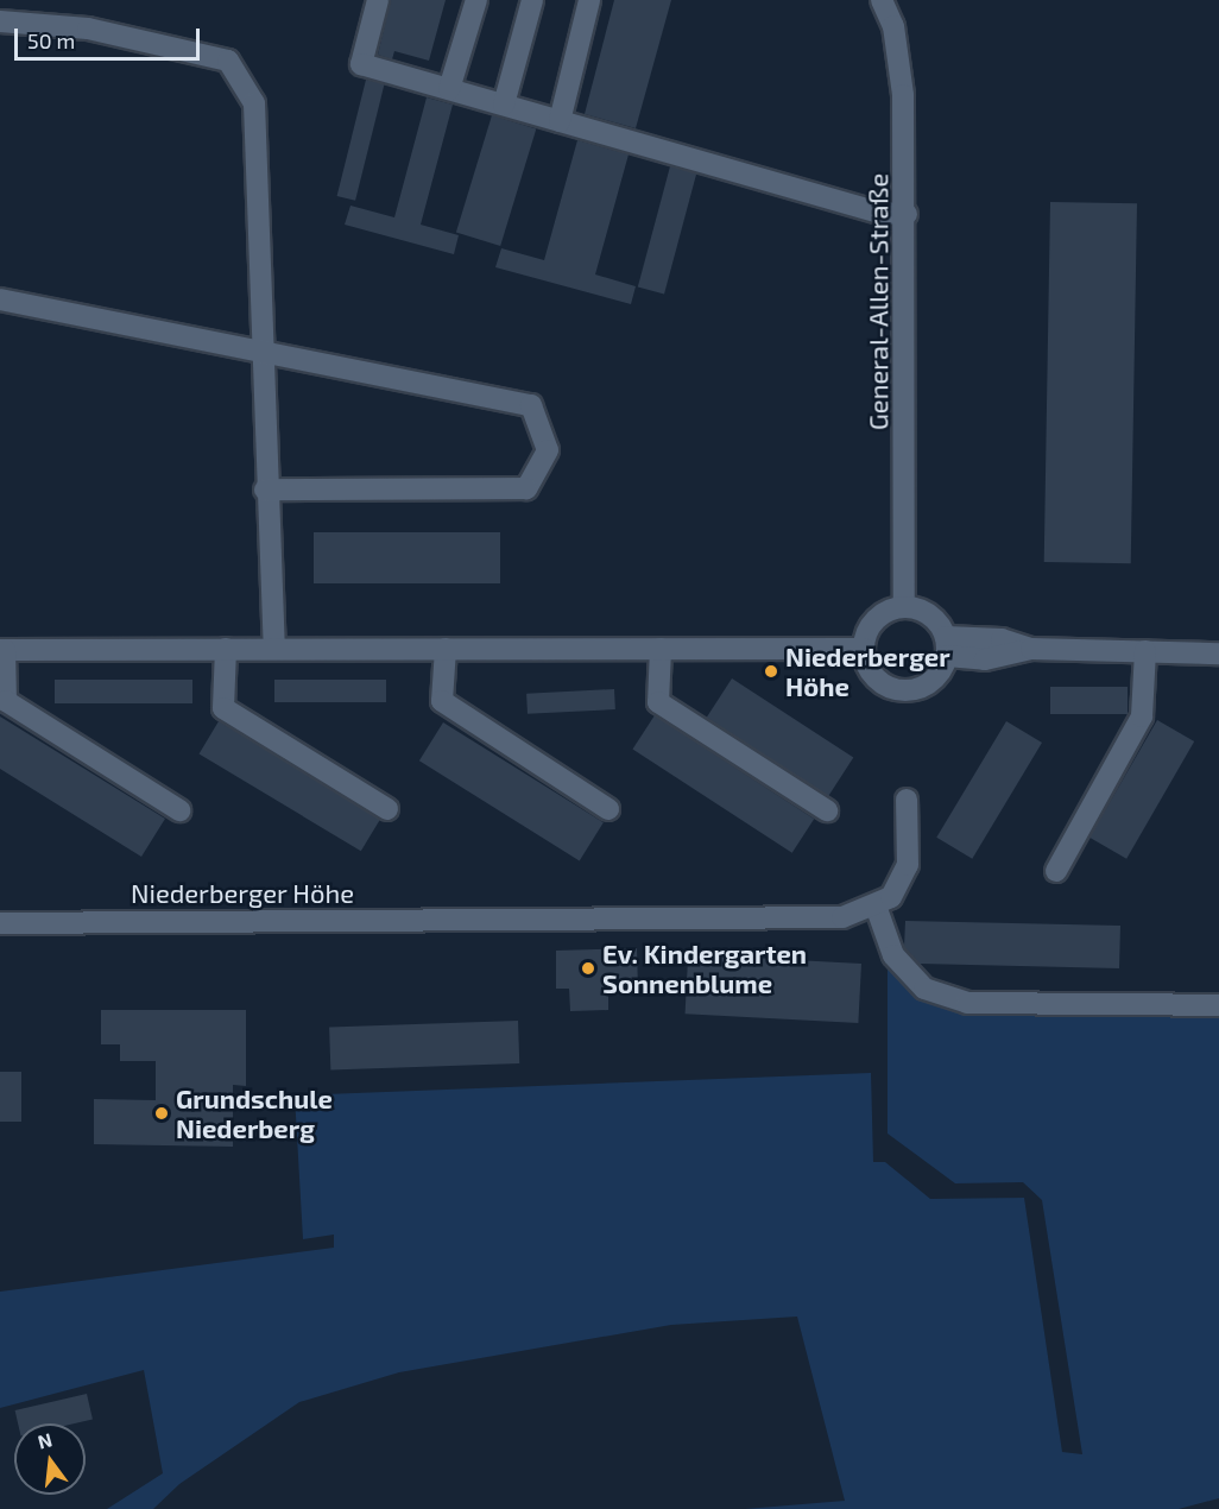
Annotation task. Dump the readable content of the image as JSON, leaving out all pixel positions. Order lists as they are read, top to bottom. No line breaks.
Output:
{"streets":{"street":["General-Allen-Straße","Niederberger Höhe"]},"places":["Niederberger Höhe","Ev. Kindergarten Sonnenblume","Grundschule Niederberg"],"scale_bar":"50 m","north":"top"}
